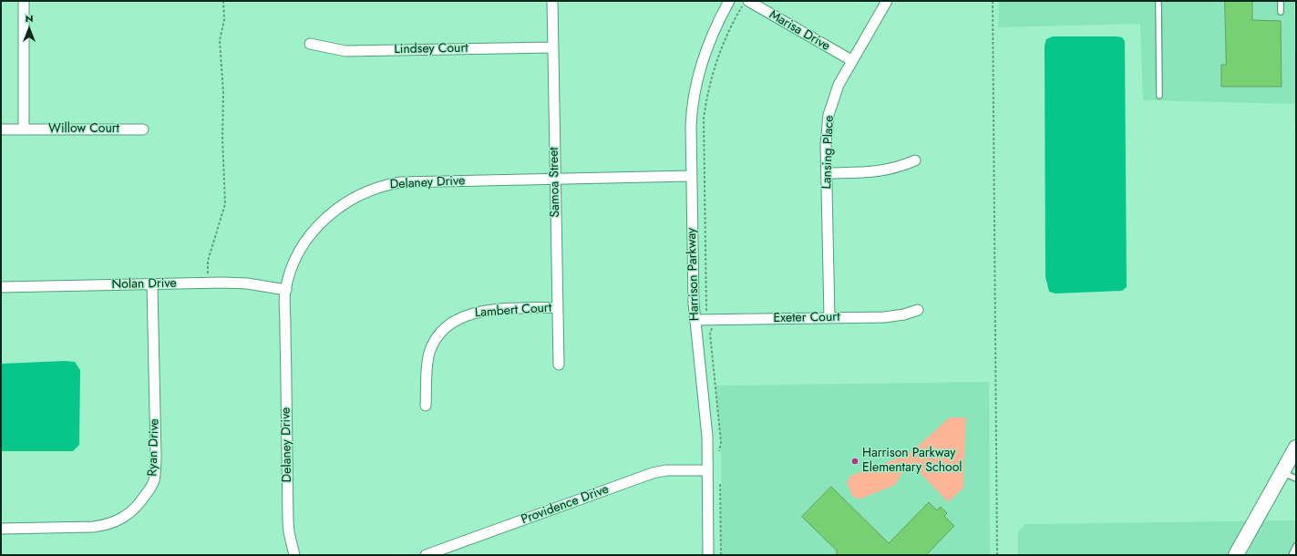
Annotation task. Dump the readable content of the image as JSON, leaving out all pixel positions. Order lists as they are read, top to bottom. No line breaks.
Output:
{"streets":{"street":["Marisa Drive","Lindsey Court","Willow Court","Lansing Place","Samoa Street","Delaney Drive","Harrison Parkway","Nolan Drive","Lambert Court","Exeter Court","Ryan Drive","Providence Drive"]},"crossings":[["Marisa Drive","Lansing Place"],["Lindsey Court","Samoa Street"],["Lansing Place","Exeter Court"],["Samoa Street","Delaney Drive"],["Samoa Street","Lambert Court"],["Delaney Drive","Harrison Parkway"],["Delaney Drive","Nolan Drive"],["Harrison Parkway","Exeter Court"],["Harrison Parkway","Providence Drive"],["Nolan Drive","Ryan Drive"]],"places":["Harrison Parkway Elementary School"],"north":"top"}
